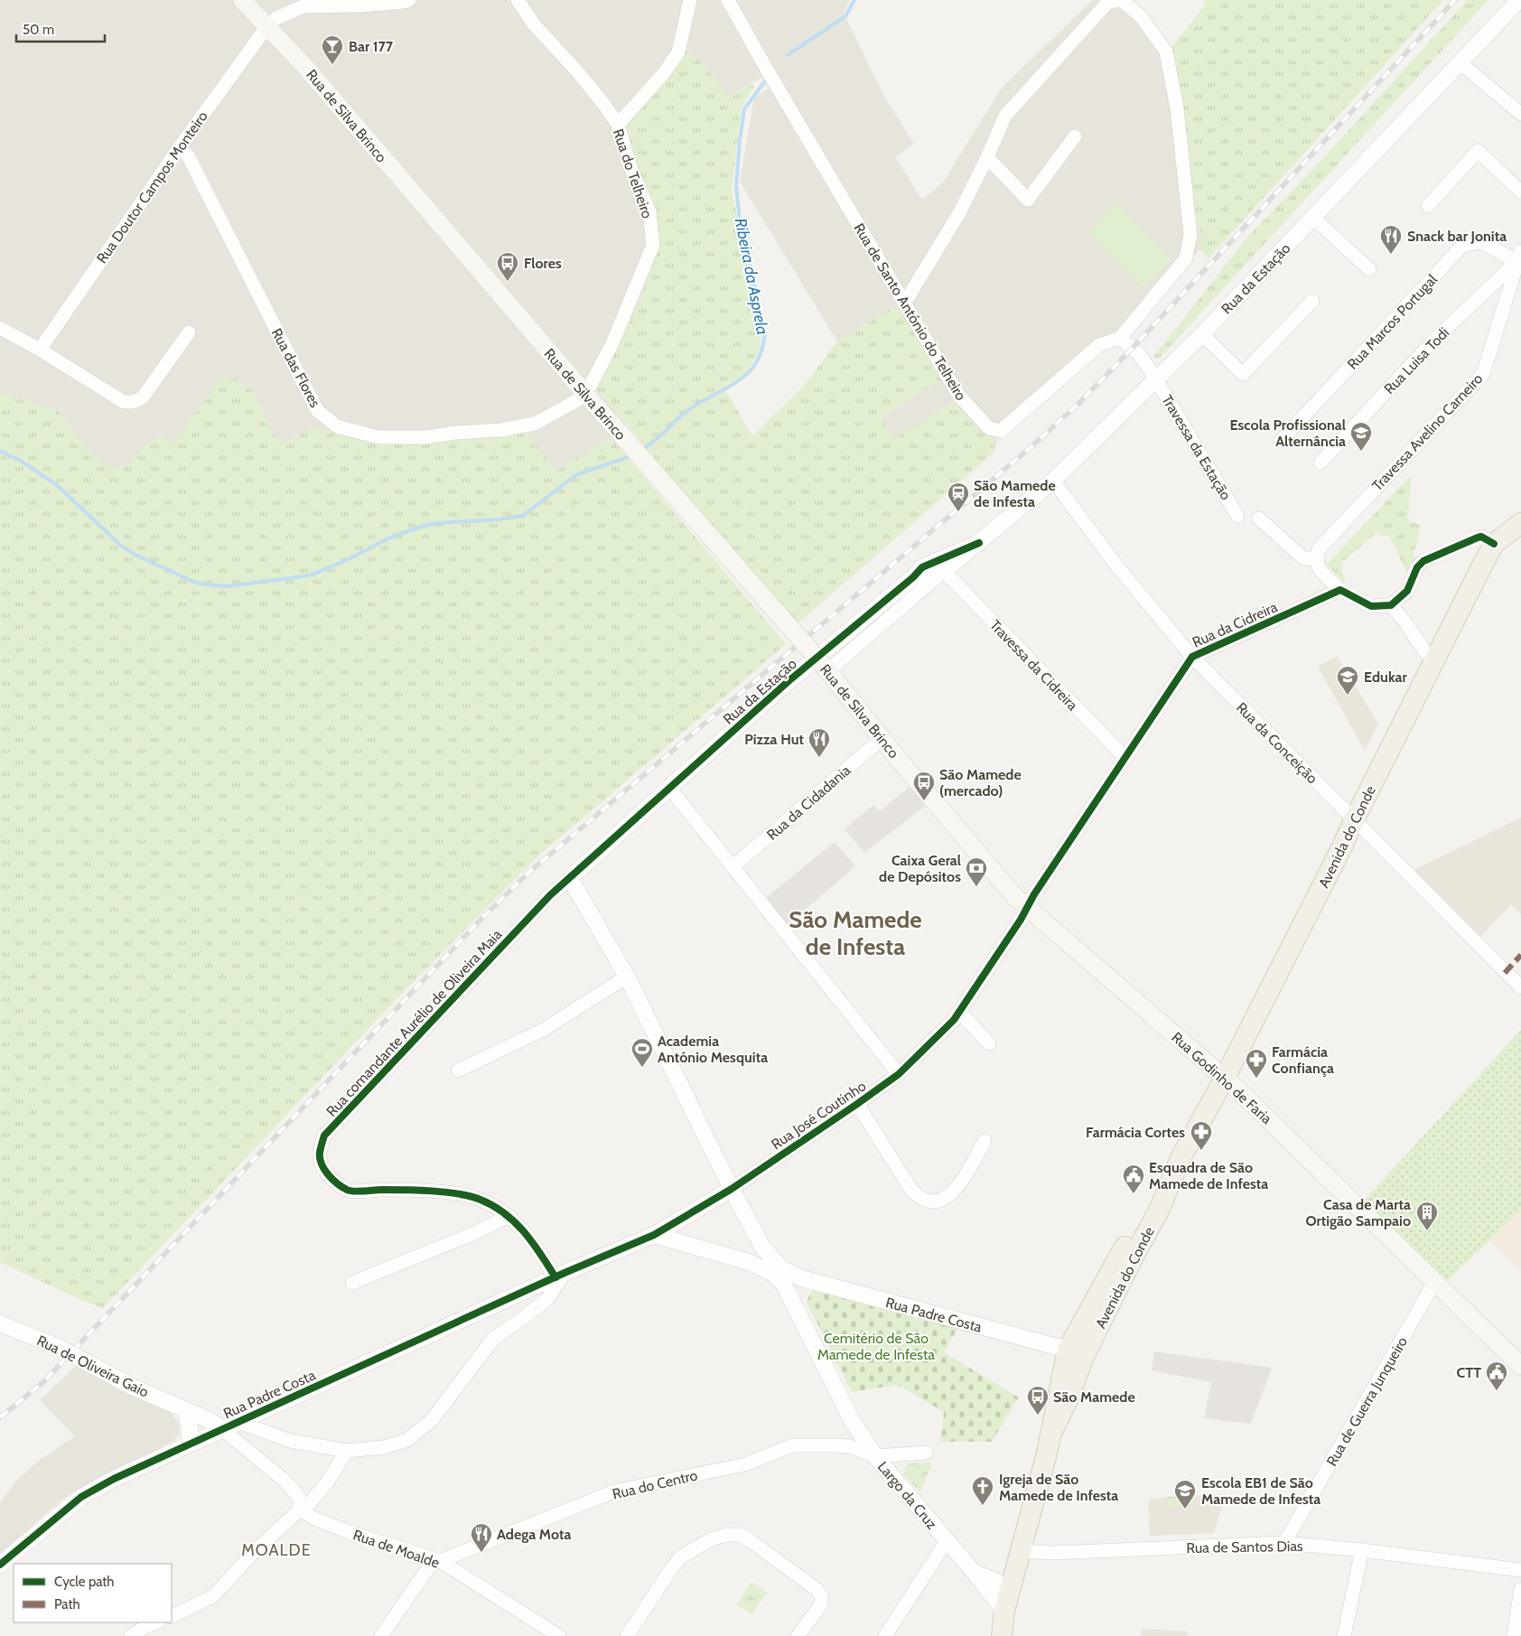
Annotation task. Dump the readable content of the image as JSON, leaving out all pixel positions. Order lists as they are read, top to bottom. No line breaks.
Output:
{"streets":{"main road":["Rua de Silva Brinco","Avenida do Conde","Rua Godinho de Faria"],"street":["Rua do Telheiro","Rua Doutor Campos Monteiro","Rua da Estação","Rua de Santo António do Telheiro","Rua Marcos Portugal","Rua Luisa Todi","Rua das Flores","Travessa Avelino Carneiro","Travessa da Estação","Rua da Cidreira","Travessa da Cidreira","Rua da Conceição","Rua da Cidadania","Rua comandante Aurélio de Oliveira Maia","Rua José Coutinho","Rua Padre Costa","Rua de Oliveira Gaio","Rua de Guerra Junqueiro","Rua do Centro","Largo da Cruz","Rua de Santos Dias","Rua de Moalde"]},"crossings":[["Rua de Silva Brinco","Rua do Telheiro"],["Rua de Silva Brinco","Rua Doutor Campos Monteiro"],["Rua de Silva Brinco","Rua da Estação"],["Rua de Silva Brinco","Rua das Flores"],["Rua de Silva Brinco","Rua da Cidadania"],["Rua de Silva Brinco","Rua Godinho de Faria"],["Rua do Telheiro","Rua das Flores"],["Rua Doutor Campos Monteiro","Rua das Flores"],["Rua da Estação","Travessa da Estação"],["Rua da Estação","Travessa da Cidreira"],["Rua da Estação","Rua da Conceição"],["Rua da Estação","Rua comandante Aurélio de Oliveira Maia"],["Rua Marcos Portugal","Rua Luisa Todi"],["Rua Marcos Portugal","Travessa Avelino Carneiro"],["Rua Luisa Todi","Travessa Avelino Carneiro"],["Rua da Cidreira","Travessa da Cidreira"],["Rua da Cidreira","Rua da Conceição"],["Rua da Cidreira","Rua Godinho de Faria"],["Rua da Cidreira","Rua José Coutinho"],["Rua da Conceição","Avenida do Conde"],["Avenida do Conde","Rua Godinho de Faria"],["Avenida do Conde","Rua Padre Costa"],["Avenida do Conde","Largo da Cruz"],["Avenida do Conde","Rua de Santos Dias"],["Rua Godinho de Faria","Rua José Coutinho"],["Rua Godinho de Faria","Rua de Guerra Junqueiro"],["Rua José Coutinho","Rua Padre Costa"],["Rua Padre Costa","Rua de Oliveira Gaio"],["Rua de Oliveira Gaio","Rua de Moalde"],["Rua de Guerra Junqueiro","Rua de Santos Dias"],["Rua do Centro","Largo da Cruz"],["Rua do Centro","Rua de Moalde"]],"districts":["São Mamede de Infesta","MOALDE"],"water":["Ribeira da Asprela"],"parks":["Cemitério de São Mamede de Infesta"],"places":{"bar":["Bar 177"],"restaurant":["Snack bar Jonita","Pizza Hut","Adega Mota"],"bus stop":["Flores","São Mamede (mercado)","São Mamede"],"school or university":["Escola Profissional Alternância","Edukar","Escola EB1 de São Mamede de Infesta"],"station":["São Mamede de Infesta"],"bank":["Caixa Geral de Depósitos"],"sports":["Academia António Mesquita"],"pharmacy":["Farmácia Confiança","Farmácia Cortes"],"public building":["Esquadra de São Mamede de Infesta","CTT"],"building":["Casa de Marta Ortigão Sampaio"],"church":["Igreja de São Mamede de Infesta"]},"legend":["Cycle path","Path"],"scale_bar":"50 m"}
